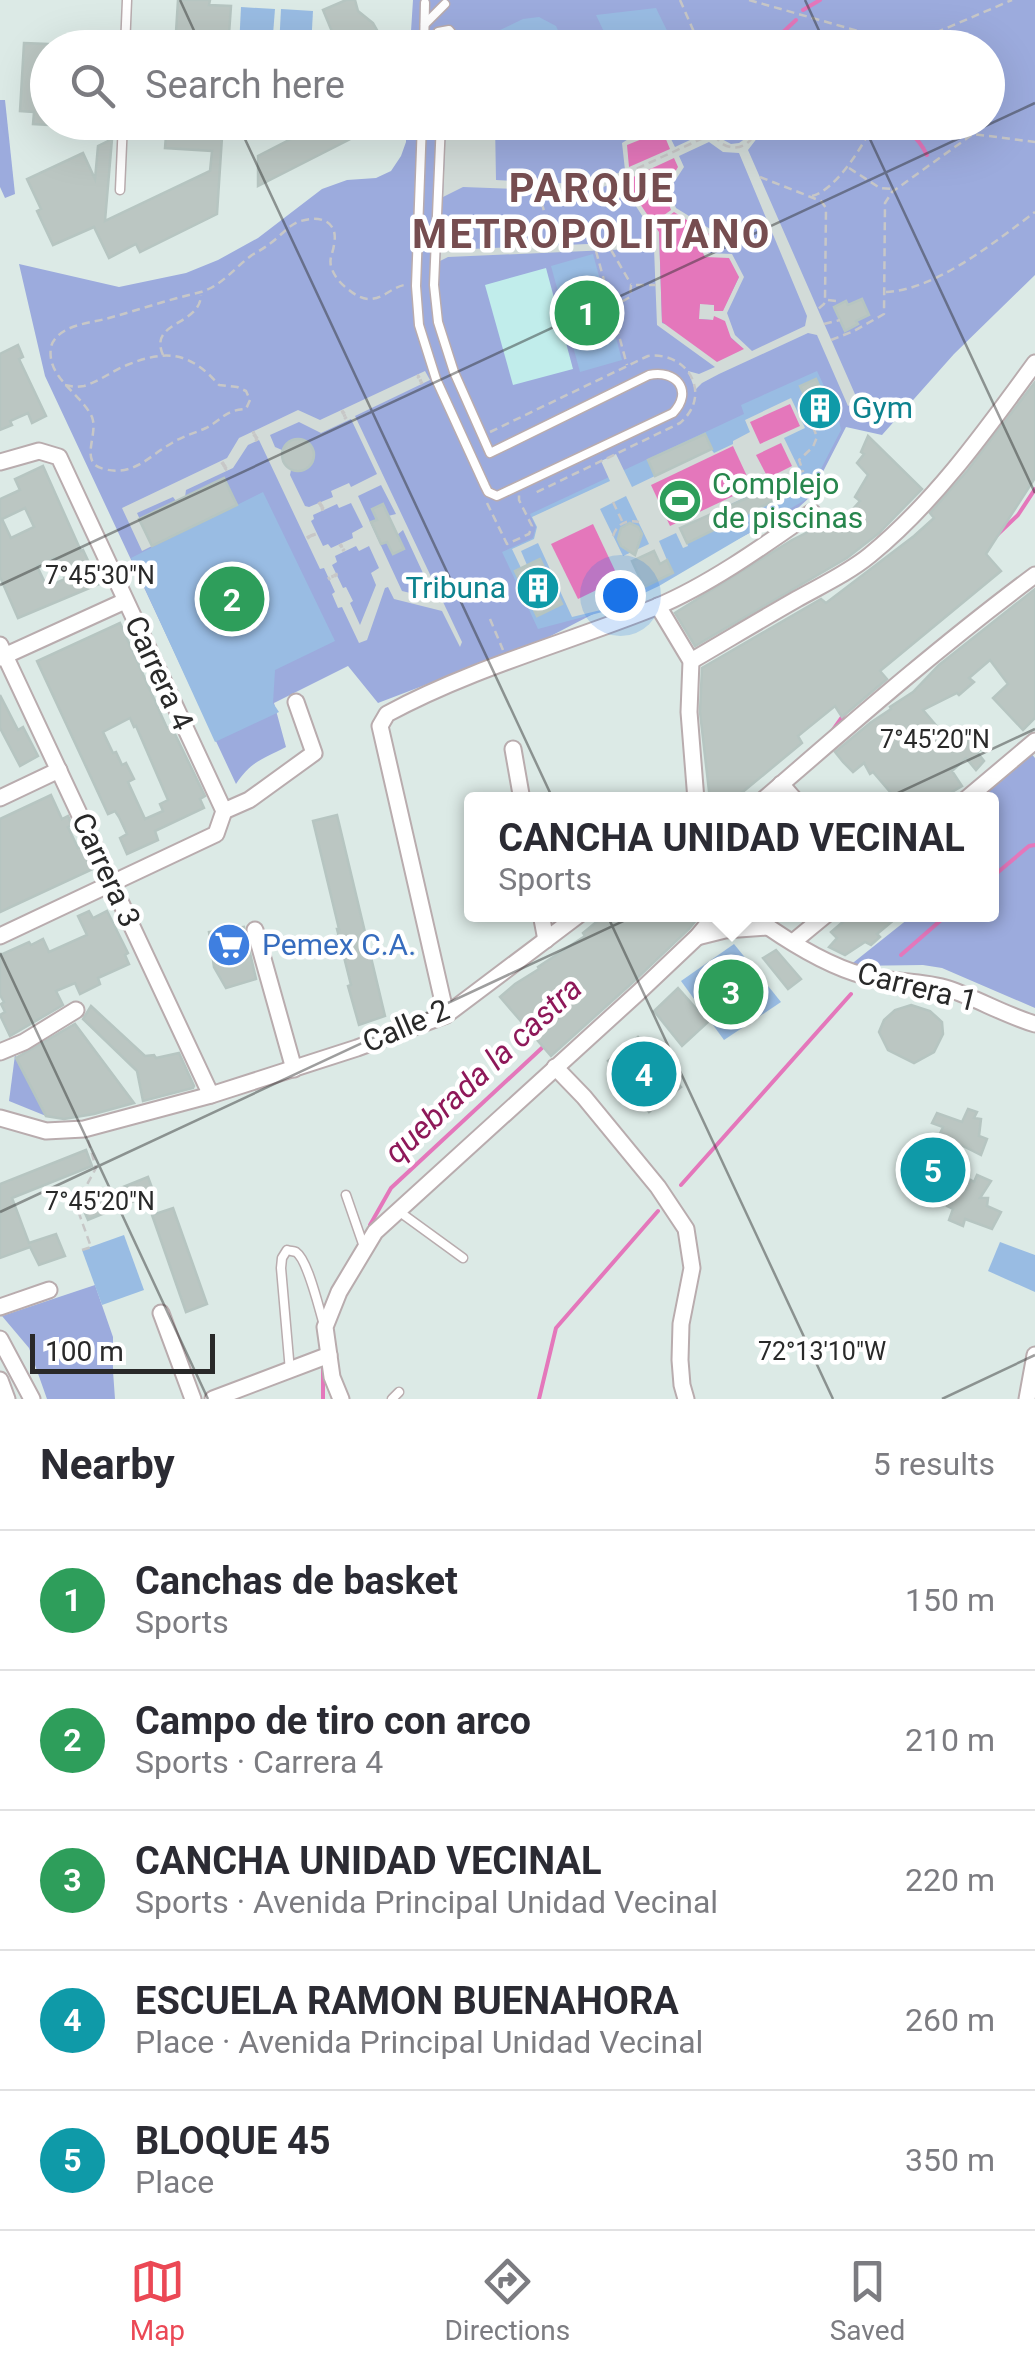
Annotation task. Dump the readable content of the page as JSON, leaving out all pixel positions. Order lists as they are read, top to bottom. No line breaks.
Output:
{"streets":{"street":["Carrera 4","Carrera 3","Carrera 1","Calle 2"]},"crossings":[["Carrera 3","Calle 2"]],"districts":["PARQUE METROPOLITANO"],"water":["quebrada la castra"],"places":{"building":["Gym","Tribuna"],"sports":["Complejo de piscinas"],"supermarket":["Pemex C.A."]},"scale_bar":"100 m","page":{"search":"Search here","pins":["1","2","3","4","5"],"popup":["CANCHA UNIDAD VECINAL","Sports"],"scale":"100 m","heading":["Nearby","5 results"],"list":[{"mark":"1","name":"Canchas de basket","note":"Sports","value":"150 m"},{"mark":"2","name":"Campo de tiro con arco","note":"Sports · Carrera 4","value":"210 m"},{"mark":"3","name":"CANCHA UNIDAD VECINAL","note":"Sports · Avenida Principal Unidad Vecinal","value":"220 m"},{"mark":"4","name":"ESCUELA RAMON BUENAHORA","note":"Place · Avenida Principal Unidad Vecinal","value":"260 m"},{"mark":"5","name":"BLOQUE 45","note":"Place","value":"350 m"}],"nav":["Map","Directions","Saved"]},"coordinates":["7°45'30\"N","7°45'20\"N","72°13'10\"W"]}
